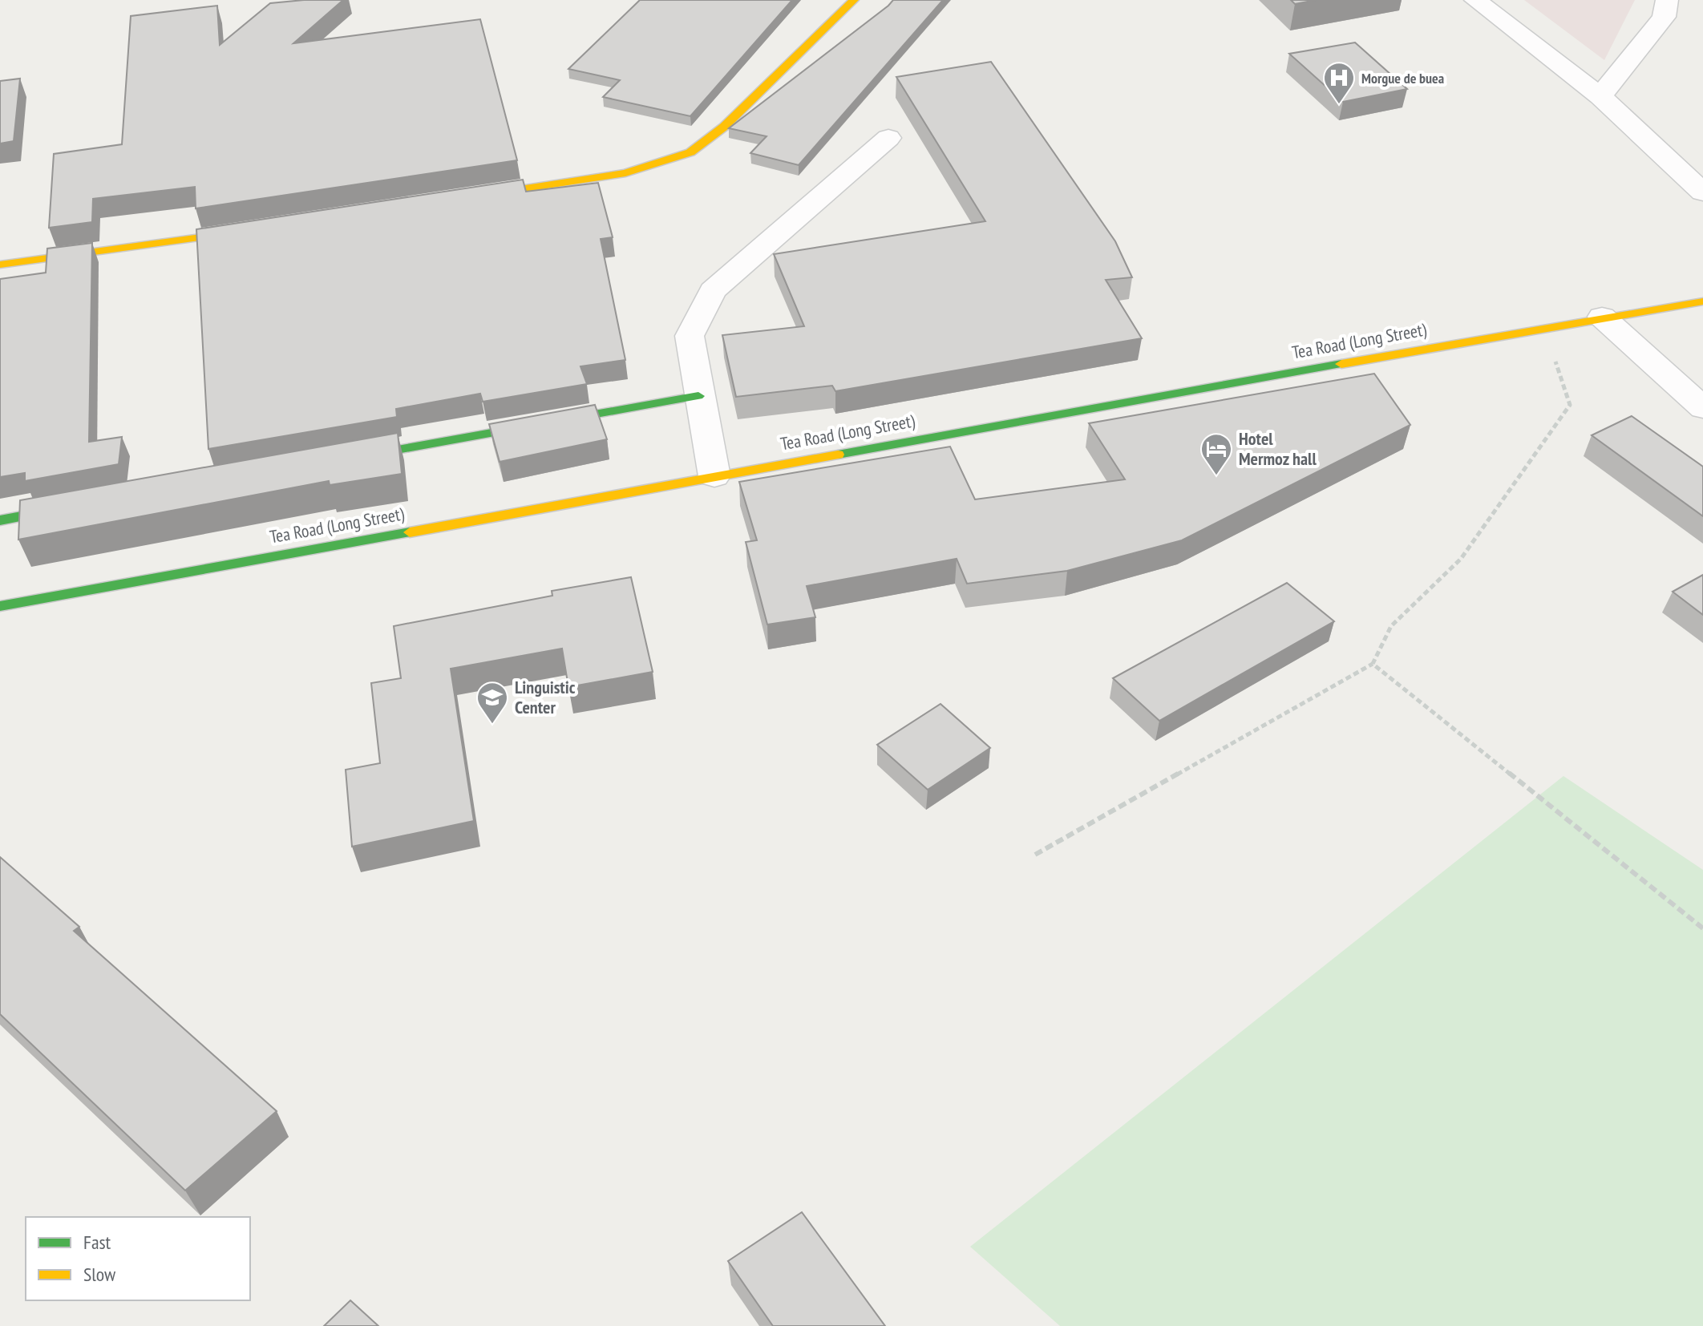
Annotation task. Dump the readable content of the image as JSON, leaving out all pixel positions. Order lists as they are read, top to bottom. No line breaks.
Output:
{"streets":{"main road":["Tea Road (Long Street)"]},"places":{"hospital":["Morgue de buea"],"hotel":["Hotel Mermoz hall"],"school or university":["Linguistic Center"]},"legend":["Fast","Slow"]}
